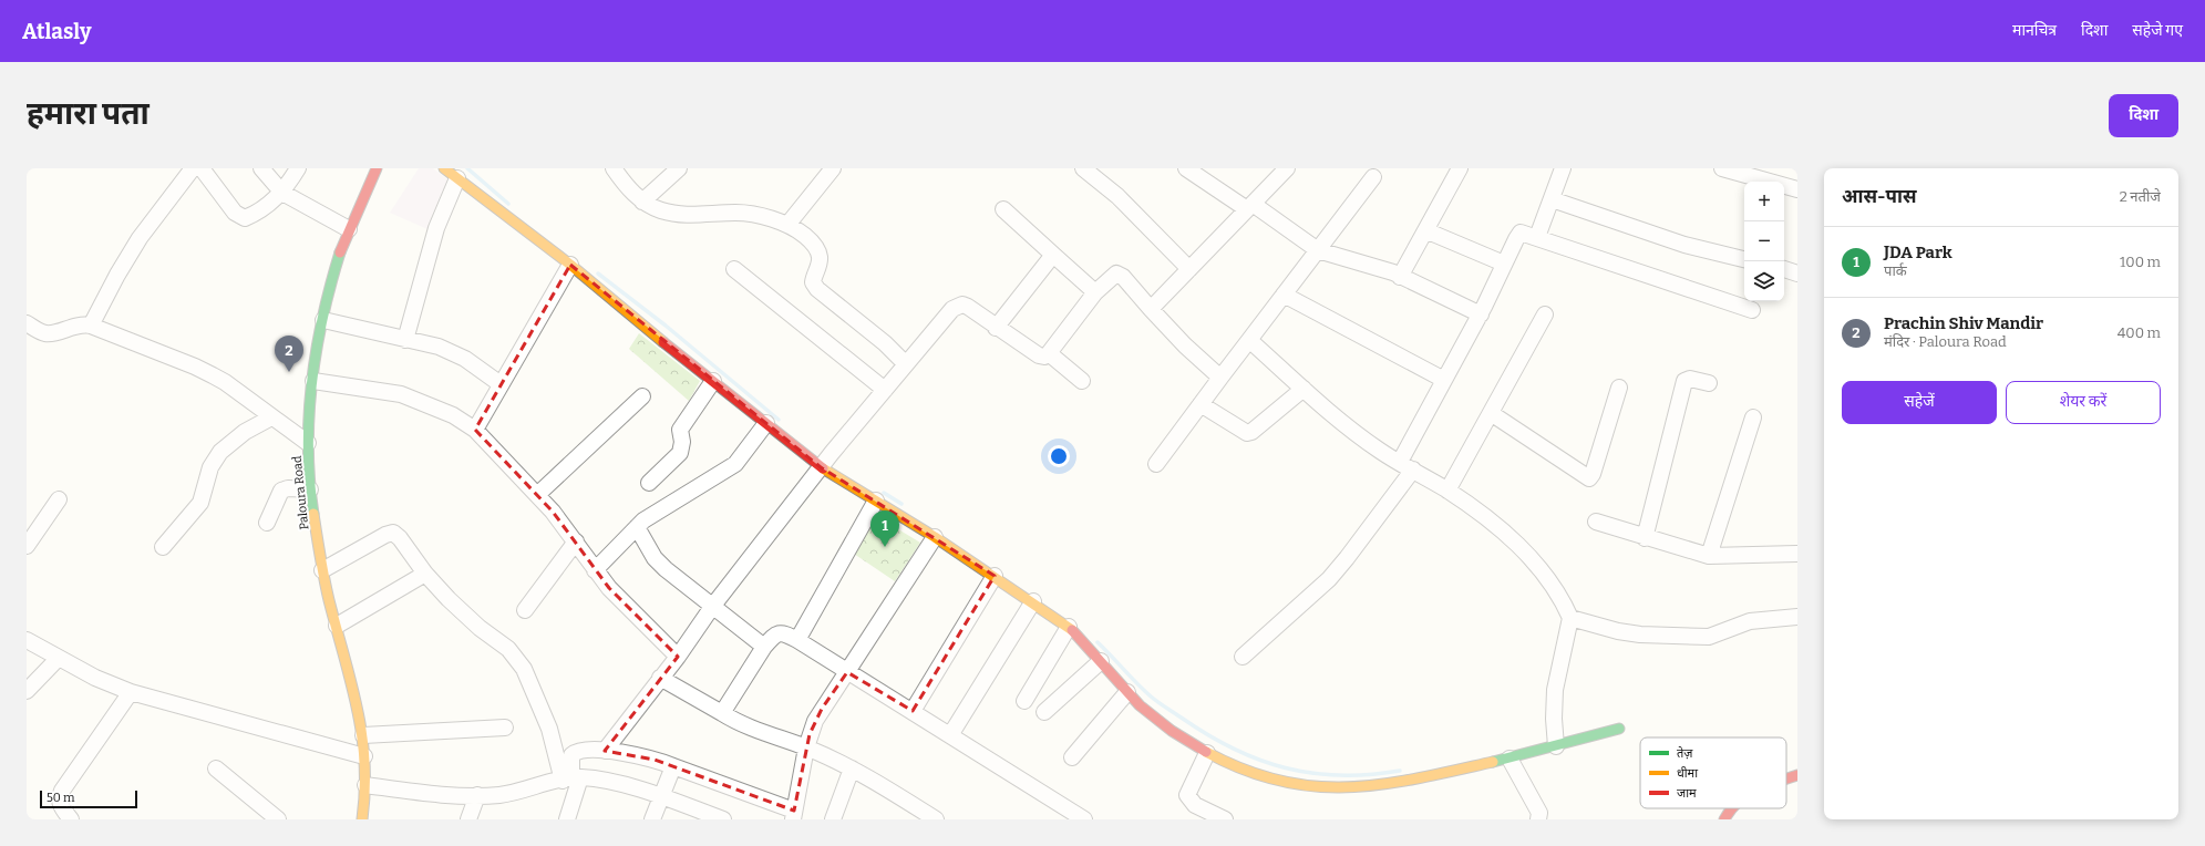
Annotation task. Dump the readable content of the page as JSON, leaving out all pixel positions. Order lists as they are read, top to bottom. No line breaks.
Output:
{"streets":{"street":["Paloura Road"]},"legend":["तेज़","धीमा","जाम"],"scale_bar":"50 m","page":{"header":"Atlasly","nav":["मानचित्र","दिशा","सहेजे गए"],"buttons":["दिशा",["सहेजें","शेयर करें"]],"title":"हमारा पता","heading":["आस-पास","2 नतीजे"],"map_buttons":["+","−"],"list":[{"mark":"1","name":"JDA Park","note":"पार्क","value":"100 m"},{"mark":"2","name":"Prachin Shiv Mandir","note":"मंदिर · Paloura Road","value":"400 m"}],"pins":["2","1"],"scale":"50 m"}}
